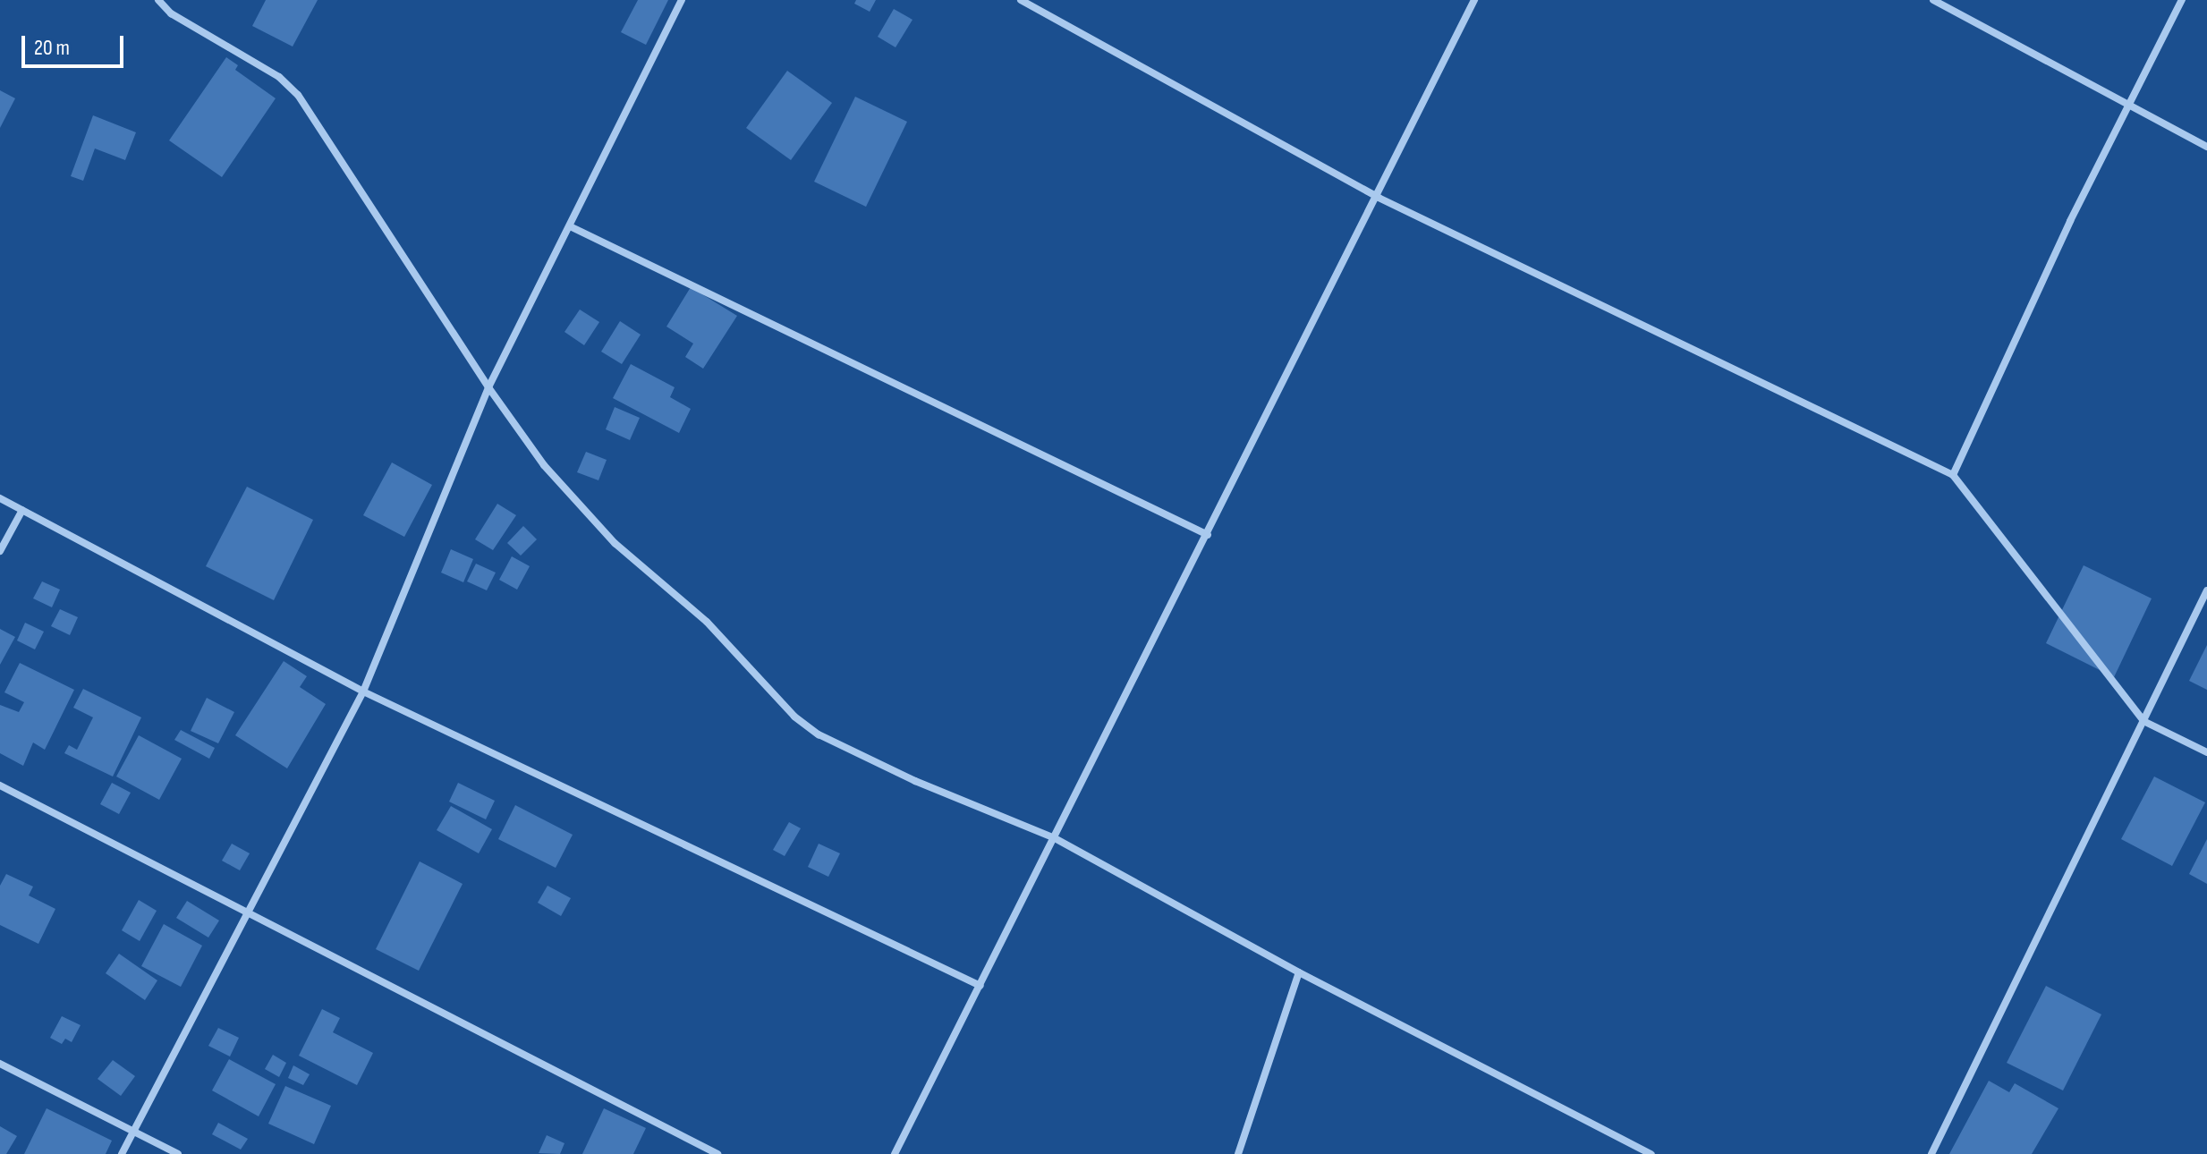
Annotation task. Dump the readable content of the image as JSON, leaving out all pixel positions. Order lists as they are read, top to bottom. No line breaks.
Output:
{"scale_bar":"20 m"}
